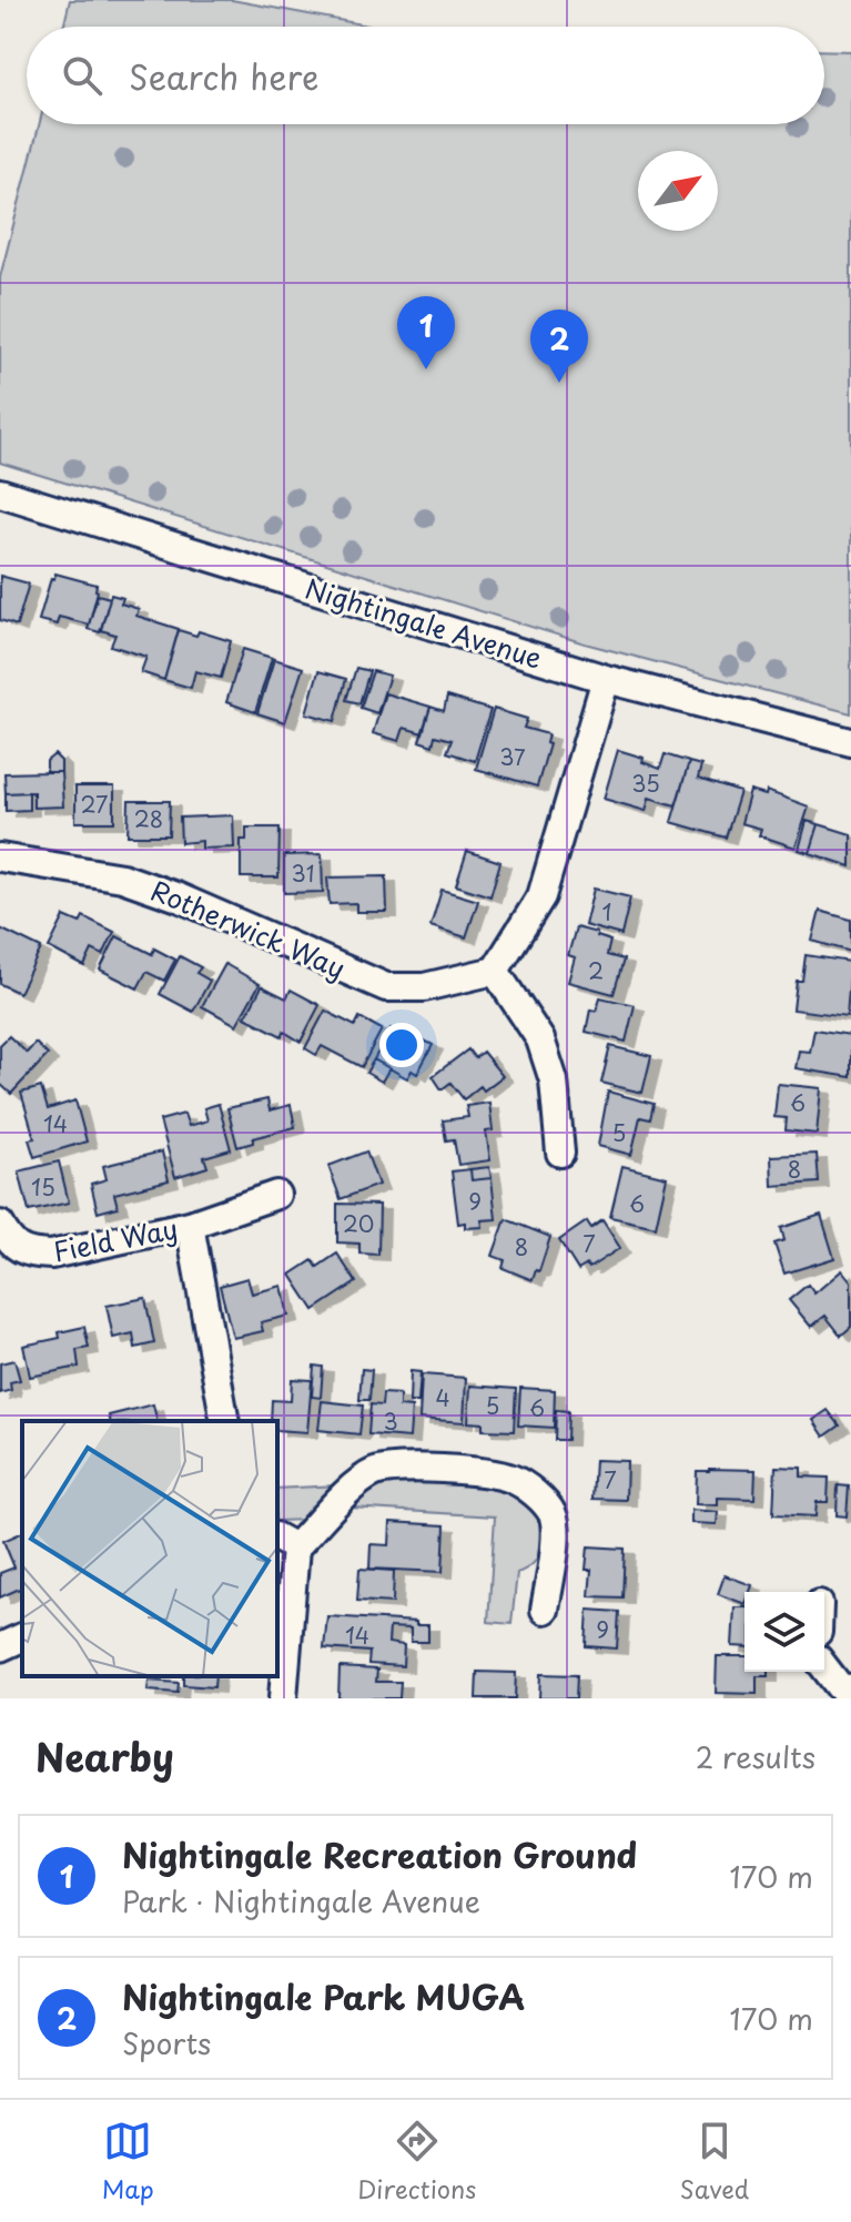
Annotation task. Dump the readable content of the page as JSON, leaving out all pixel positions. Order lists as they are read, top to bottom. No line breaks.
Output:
{"streets":{"street":["Nightingale Avenue","Rotherwick Way","Field Way"]},"house_numbers":["37","35","27","28","31","1","2","6","14","5","8","15","9","6","20","7","8","4","5","6","3","7","9","14"],"north":"top right","page":{"search":"Search here","pins":["1","2"],"heading":["Nearby","2 results"],"list":[{"mark":"1","name":"Nightingale Recreation Ground","note":"Park · Nightingale Avenue","value":"170 m"},{"mark":"2","name":"Nightingale Park MUGA","note":"Sports","value":"170 m"}],"nav":["Map","Directions","Saved"]}}
